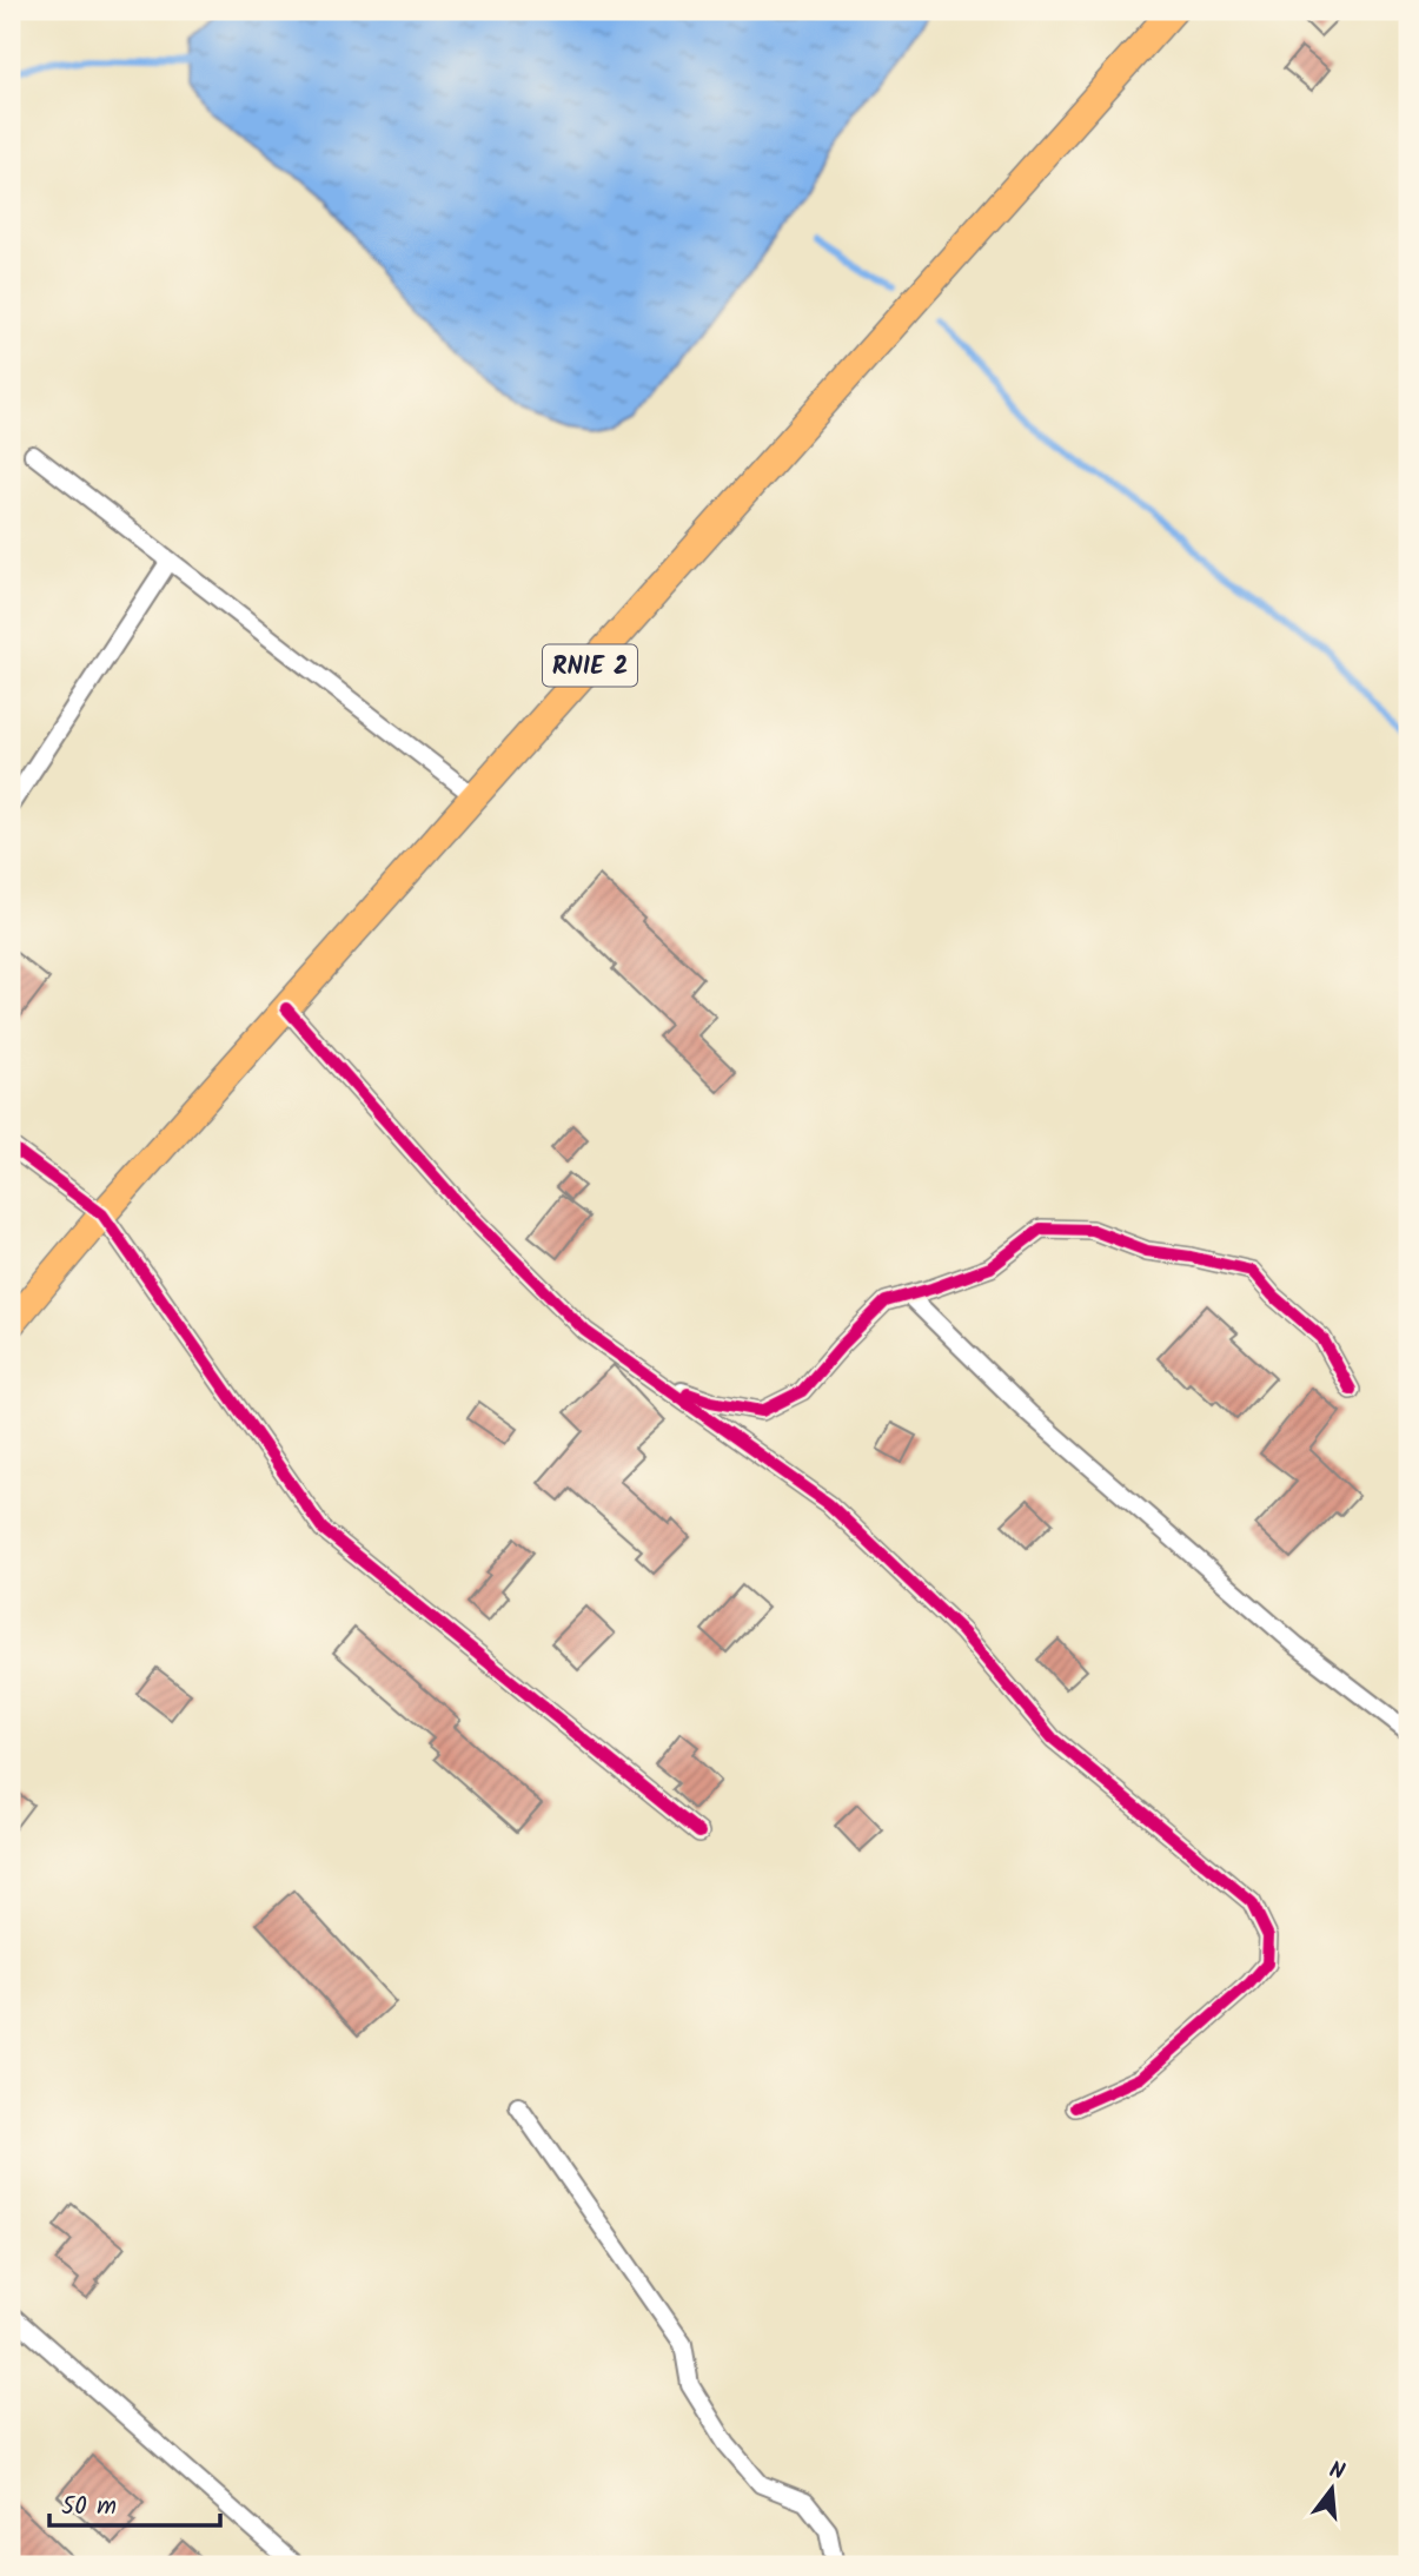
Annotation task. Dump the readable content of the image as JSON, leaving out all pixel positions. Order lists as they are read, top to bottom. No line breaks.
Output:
{"streets":{"main road":["RNIE 2"]},"scale_bar":"50 m","north":"top"}
